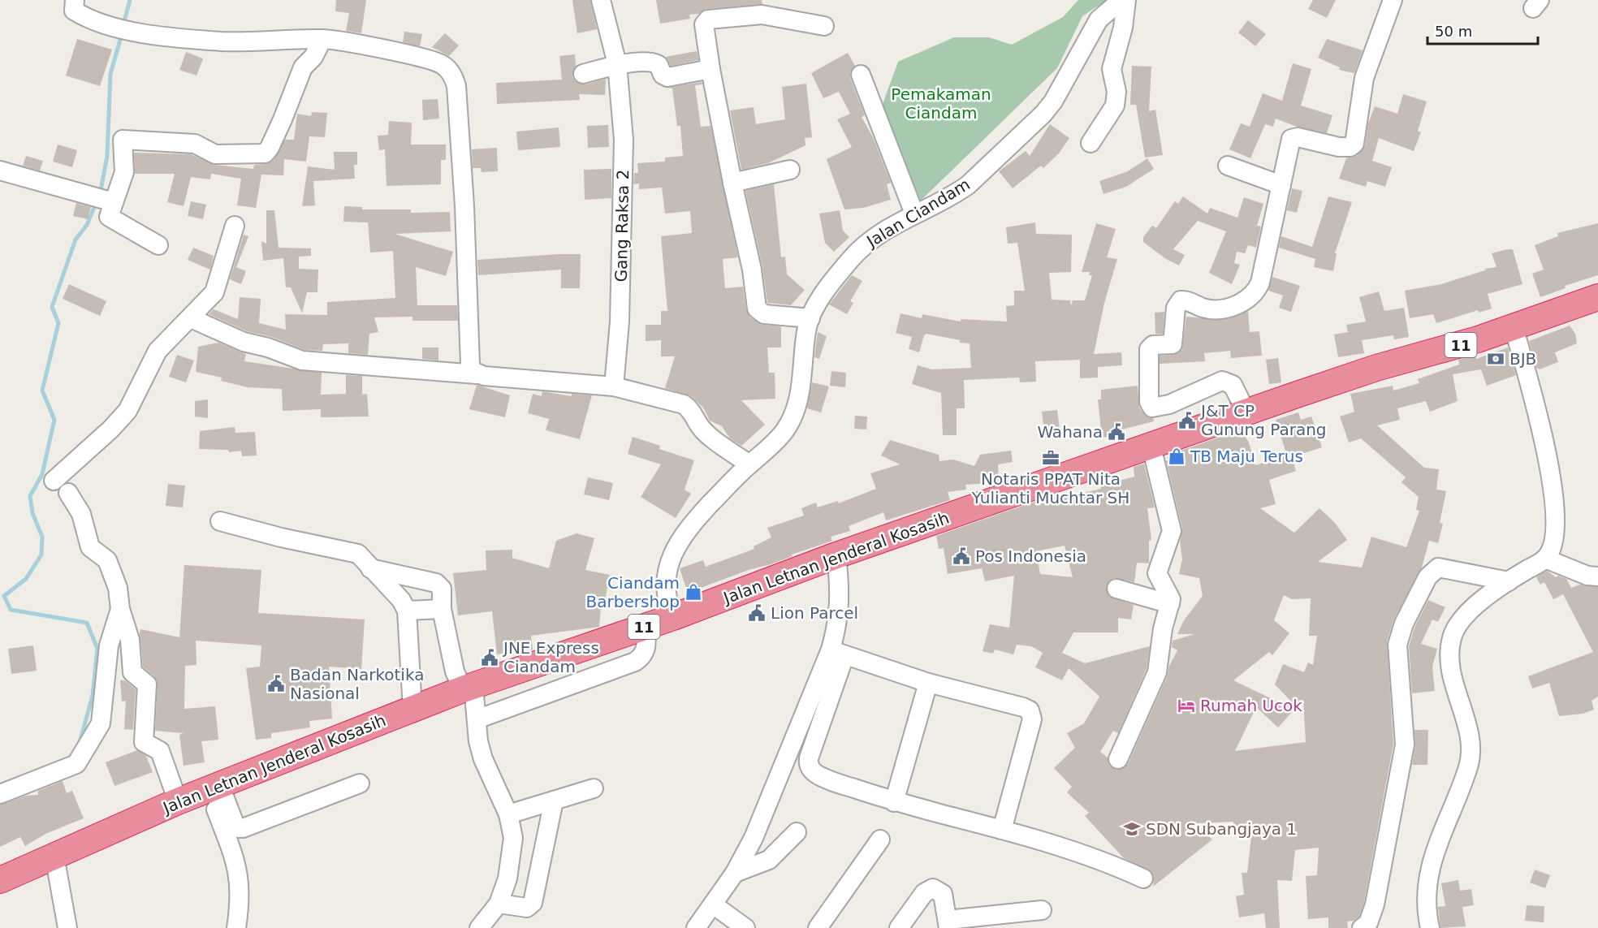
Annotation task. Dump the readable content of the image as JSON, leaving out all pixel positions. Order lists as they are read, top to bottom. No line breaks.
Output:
{"streets":{"highway":["11","Jalan Letnan Jenderal Kosasih"],"street":["Jalan Ciandam","Gang Raksa 2"]},"crossings":[["Jalan Ciandam","Jalan Letnan Jenderal Kosasih"],["11","Jalan Letnan Jenderal Kosasih"]],"parks":["Pemakaman Ciandam"],"places":{"bank":["BJB"],"public building":["J&T CP Gunung Parang","Wahana","Pos Indonesia","Lion Parcel","JNE Express Ciandam","Badan Narkotika Nasional"],"shop":["TB Maju Terus","Ciandam Barbershop"],"office":["Notaris PPAT Nita Yulianti Muchtar SH"],"hotel":["Rumah Ucok"],"school or university":["SDN Subangjaya 1"]},"scale_bar":"50 m"}
